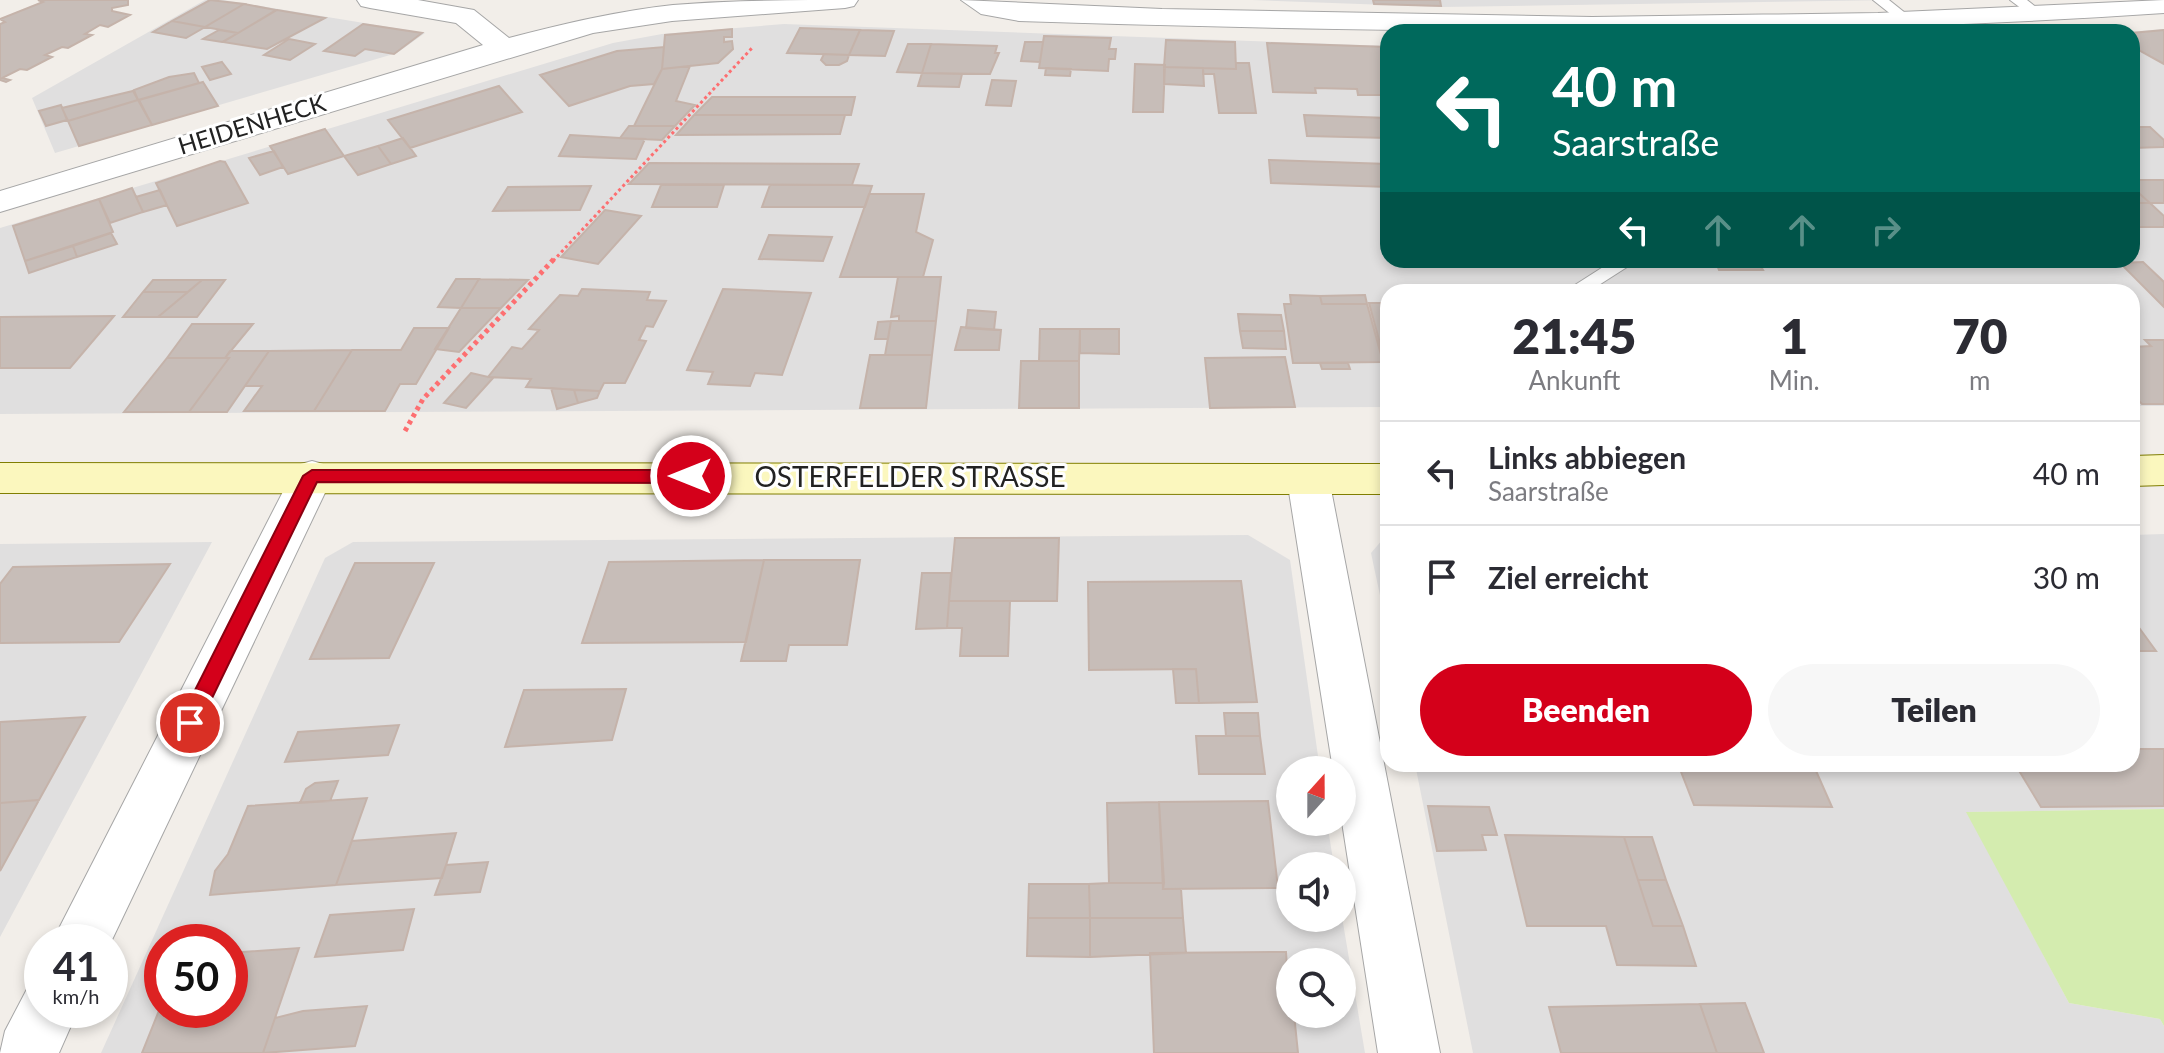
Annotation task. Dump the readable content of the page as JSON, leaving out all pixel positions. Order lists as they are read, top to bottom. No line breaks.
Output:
{"streets":{"main road":["OSTERFELDER STRASSE"],"street":["HEIDENHECK"]},"north":"top","page":{"turn":["40 m","Saarstraße"],"eta":["21:45","Ankunft","1","Min.","70","m"],"list":[{"name":"Links abbiegen","note":"Saarstraße","value":"40 m"},{"name":"Ziel erreicht","value":"30 m"}],"buttons":["Beenden","Teilen"],"speed":"41 km/h","limit":"50"}}
